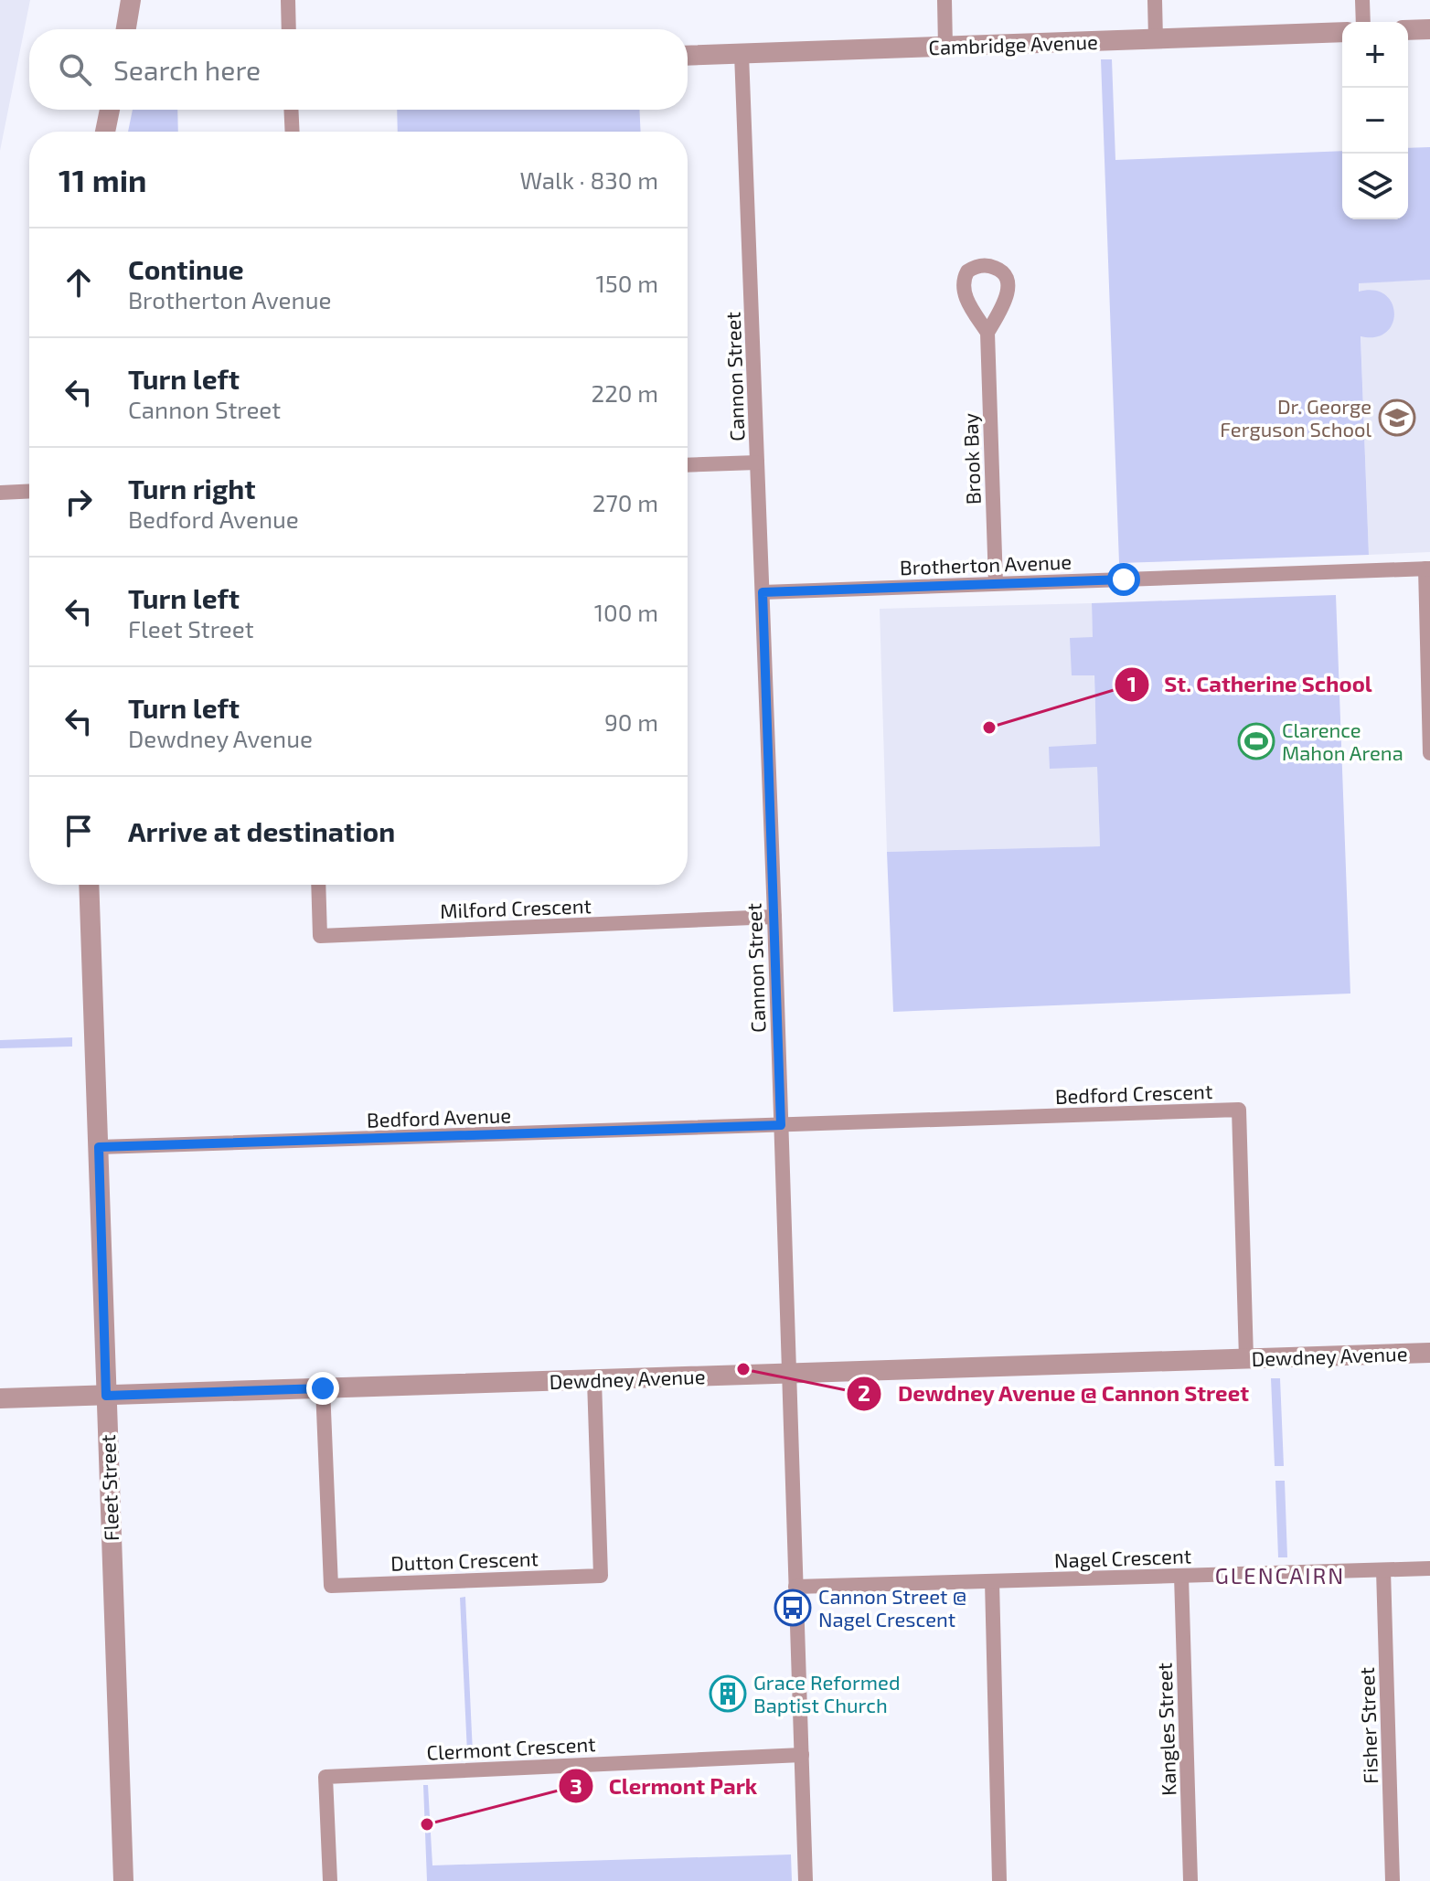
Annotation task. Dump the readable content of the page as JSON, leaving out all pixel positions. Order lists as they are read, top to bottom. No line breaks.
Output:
{"streets":{"street":["Cambridge Avenue","Cannon Street","Brook Bay","Brotherton Avenue","Milford Crescent","Bedford Crescent","Bedford Avenue","Dewdney Avenue","Fleet Street","Nagel Crescent","Dutton Crescent","Fisher Street","Kangles Street","Clermont Crescent"]},"crossings":[["Cambridge Avenue","Cannon Street"],["Cannon Street","Brotherton Avenue"],["Cannon Street","Milford Crescent"],["Cannon Street","Bedford Crescent"],["Cannon Street","Bedford Avenue"],["Cannon Street","Dewdney Avenue"],["Cannon Street","Nagel Crescent"],["Cannon Street","Clermont Crescent"],["Brook Bay","Brotherton Avenue"],["Bedford Crescent","Bedford Avenue"],["Bedford Crescent","Dewdney Avenue"],["Bedford Avenue","Fleet Street"],["Dewdney Avenue","Fleet Street"],["Dewdney Avenue","Dutton Crescent"],["Nagel Crescent","Fisher Street"],["Nagel Crescent","Kangles Street"]],"districts":["GLENCAIRN"],"places":{"school or university":["Dr. George Ferguson School"],"other":["St. Catherine School","Dewdney Avenue @ Cannon Street","Clermont Park"],"sports":["Clarence Mahon Arena"],"bus stop":["Cannon Street @ Nagel Crescent"],"building":["Grace Reformed Baptist Church"]},"page":{"map_buttons":["+","−"],"search":"Search here","heading":["11 min","Walk · 830 m"],"list":[["Continue","Brotherton Avenue","150 m"],["Turn left","Cannon Street","220 m"],["Turn right","Bedford Avenue","270 m"],["Turn left","Fleet Street","100 m"],["Turn left","Dewdney Avenue","90 m"],"Arrive at destination"]}}
